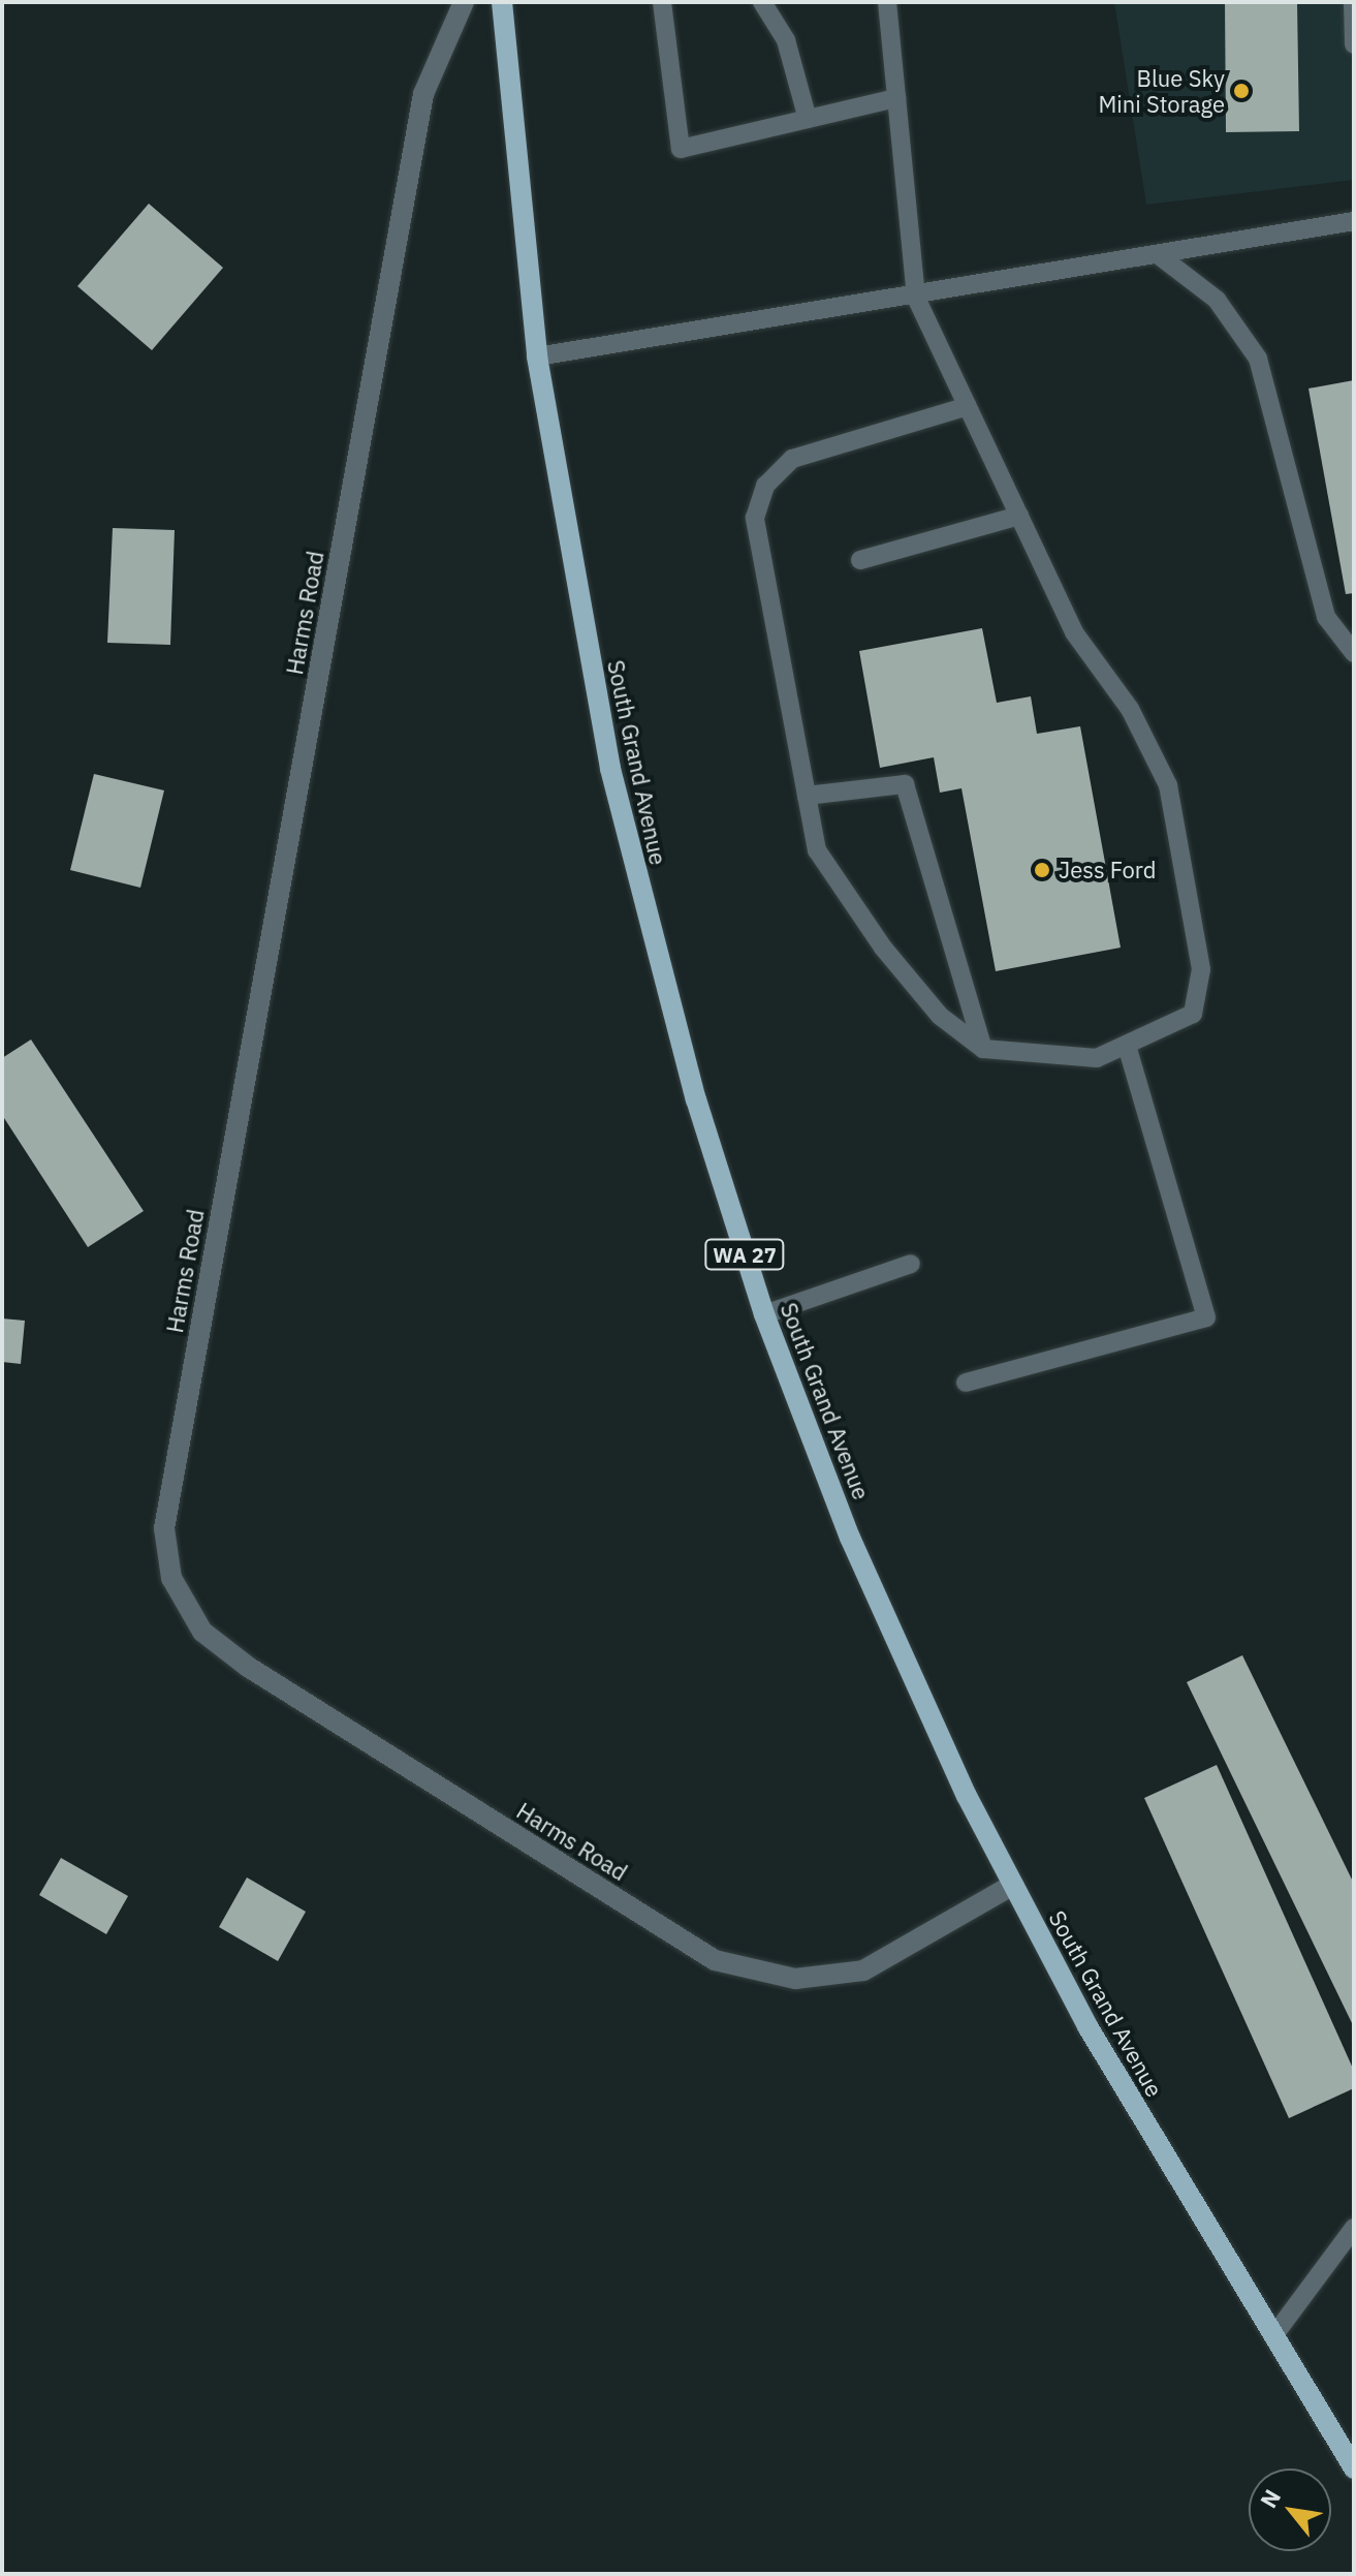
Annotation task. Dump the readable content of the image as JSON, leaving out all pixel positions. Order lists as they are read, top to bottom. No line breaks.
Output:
{"streets":{"main road":["South Grand Avenue","WA 27"],"street":["Harms Road"]},"crossings":[["Harms Road","South Grand Avenue"]],"places":["Blue Sky Mini Storage","Jess Ford"],"north":"top left"}
